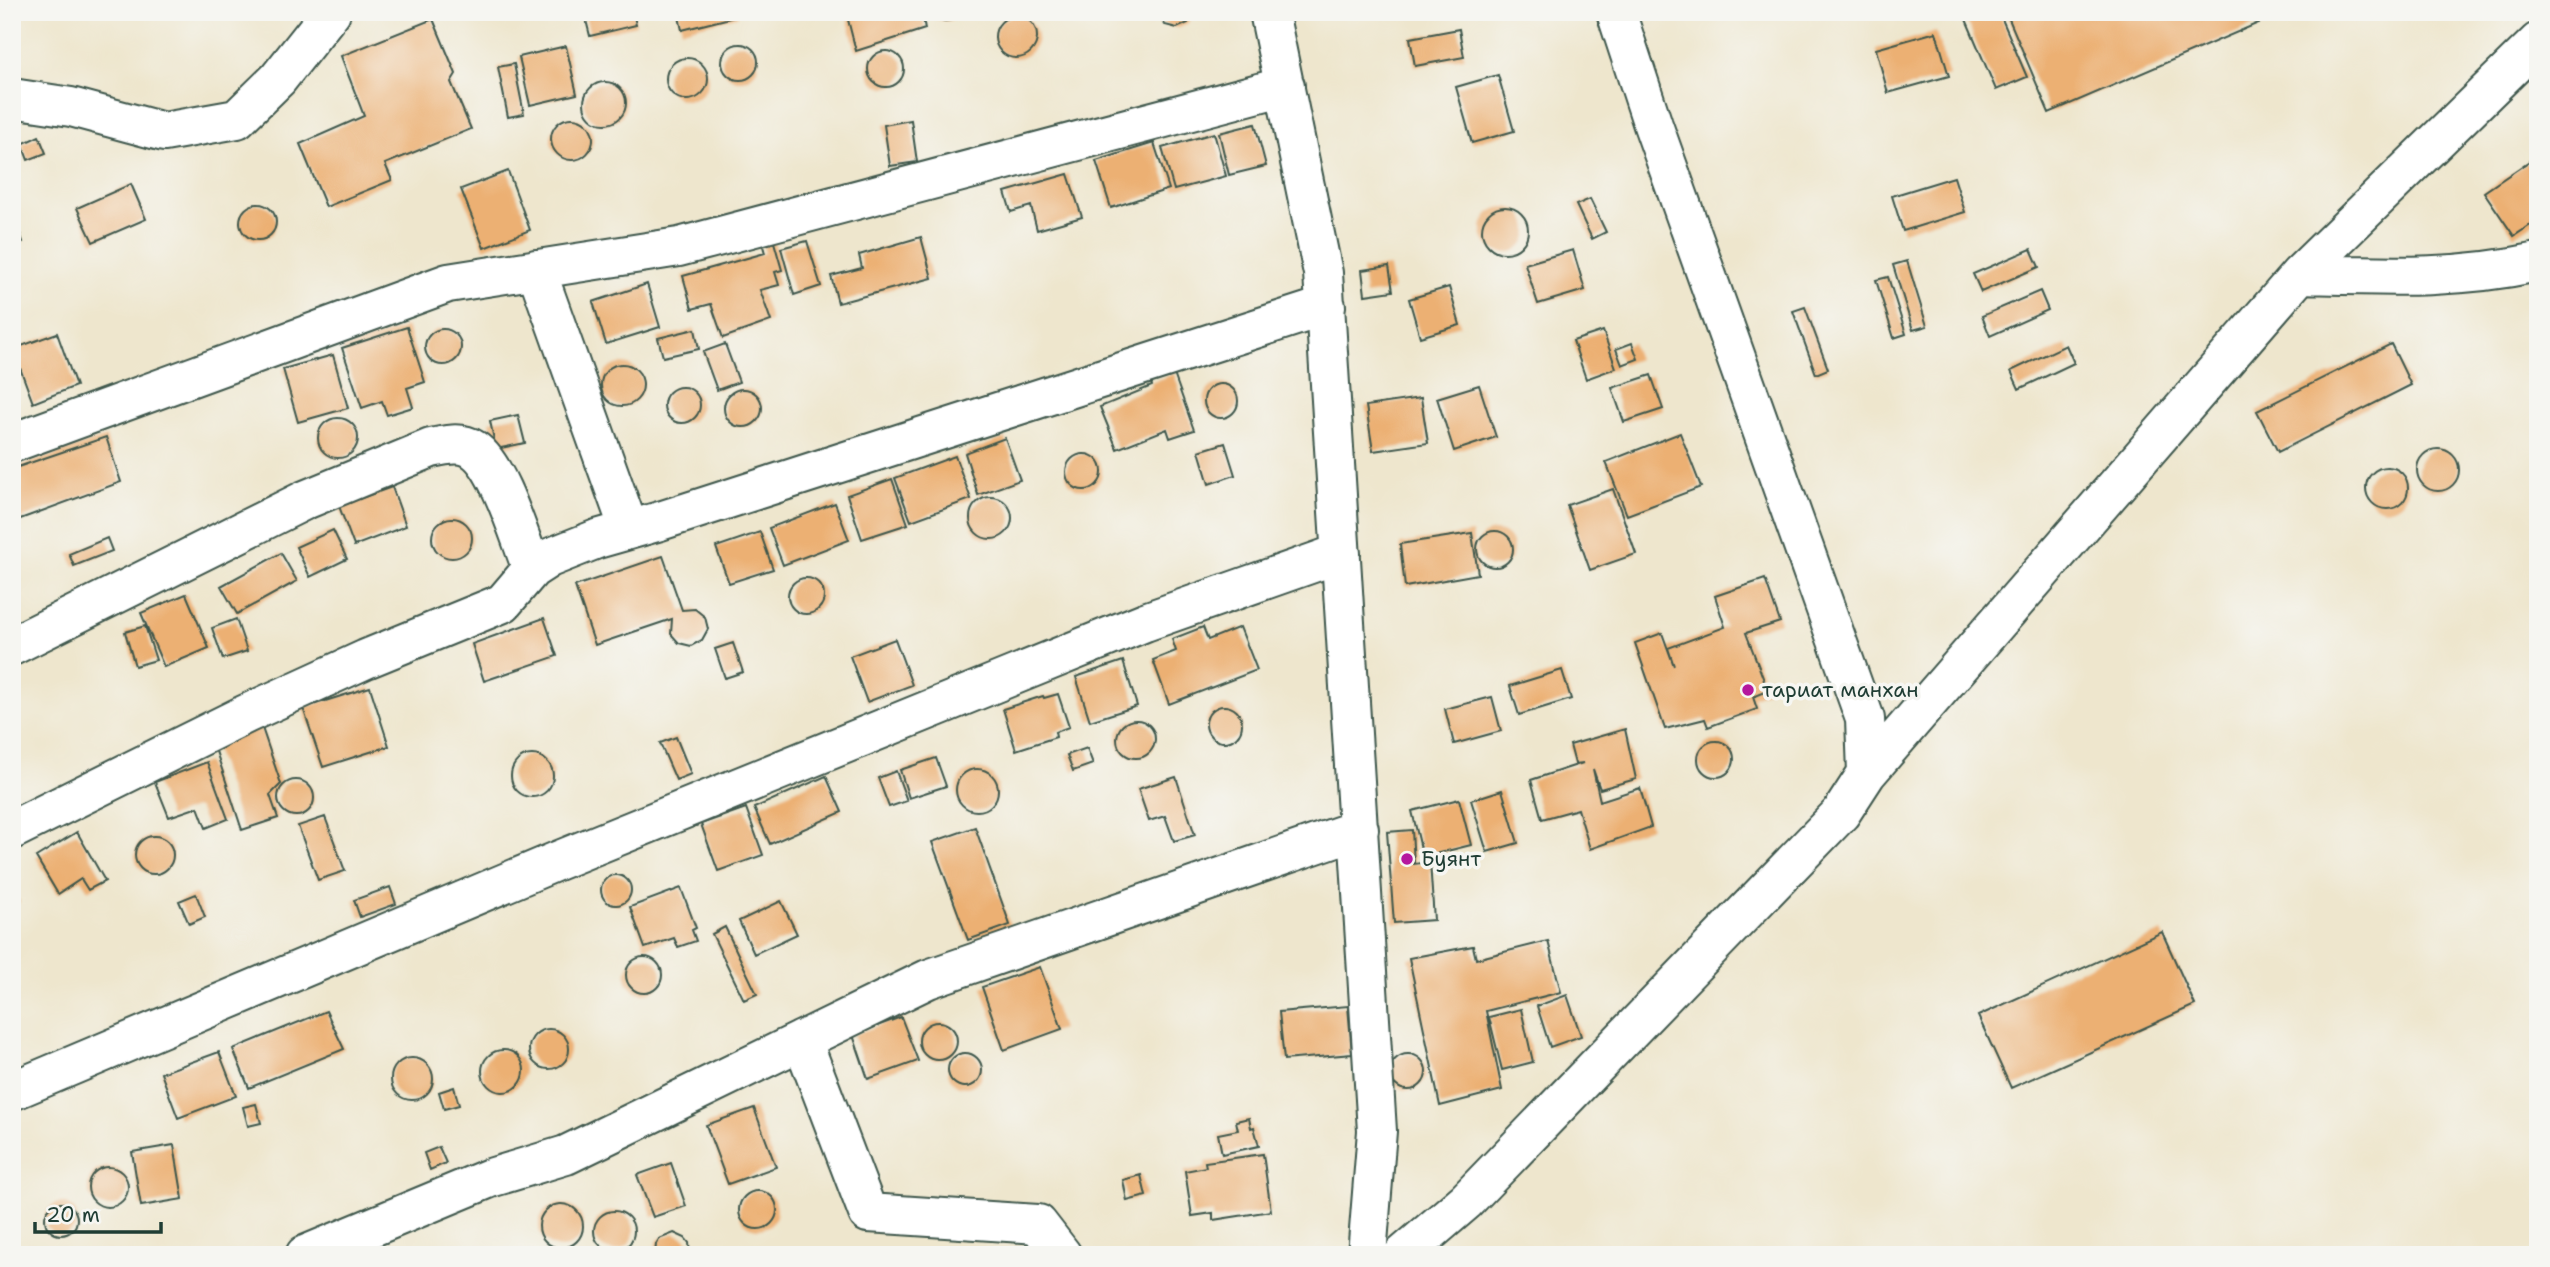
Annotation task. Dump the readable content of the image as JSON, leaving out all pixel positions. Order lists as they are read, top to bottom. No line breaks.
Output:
{"places":["тариат манхан","Буянт"],"scale_bar":"20 m"}
